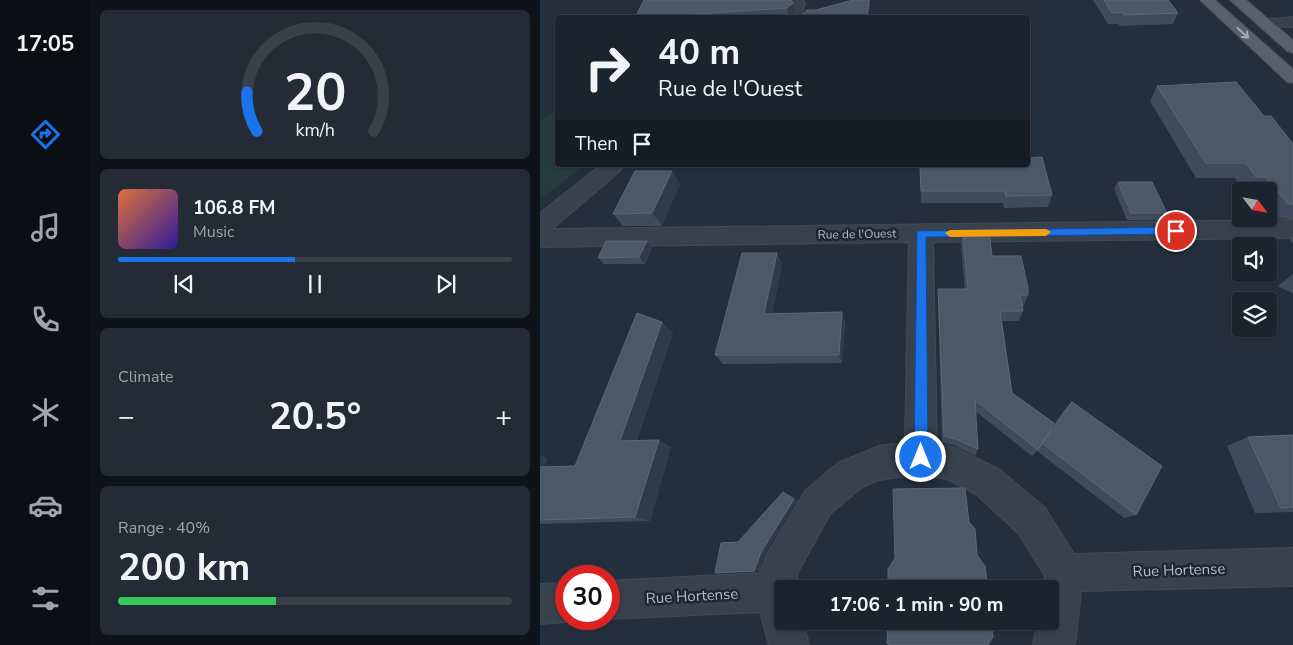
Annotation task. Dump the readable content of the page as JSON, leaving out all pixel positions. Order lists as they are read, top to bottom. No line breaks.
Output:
{"streets":{"street":["Rue de l'Ouest","Rue Hortense"]},"north":"bottom right","page":{"tabs":"17:05","turn":["40 m","Rue de l'Ouest"],"then":"Then","song":["106.8 FM","Music"],"tile":["Climate",["Range · 40%","200 km"]],"heat":["−","20.5°","+"],"limit":"30","trip":"17:06 · 1 min · 90 m","gauge":["20","km/h"]}}
